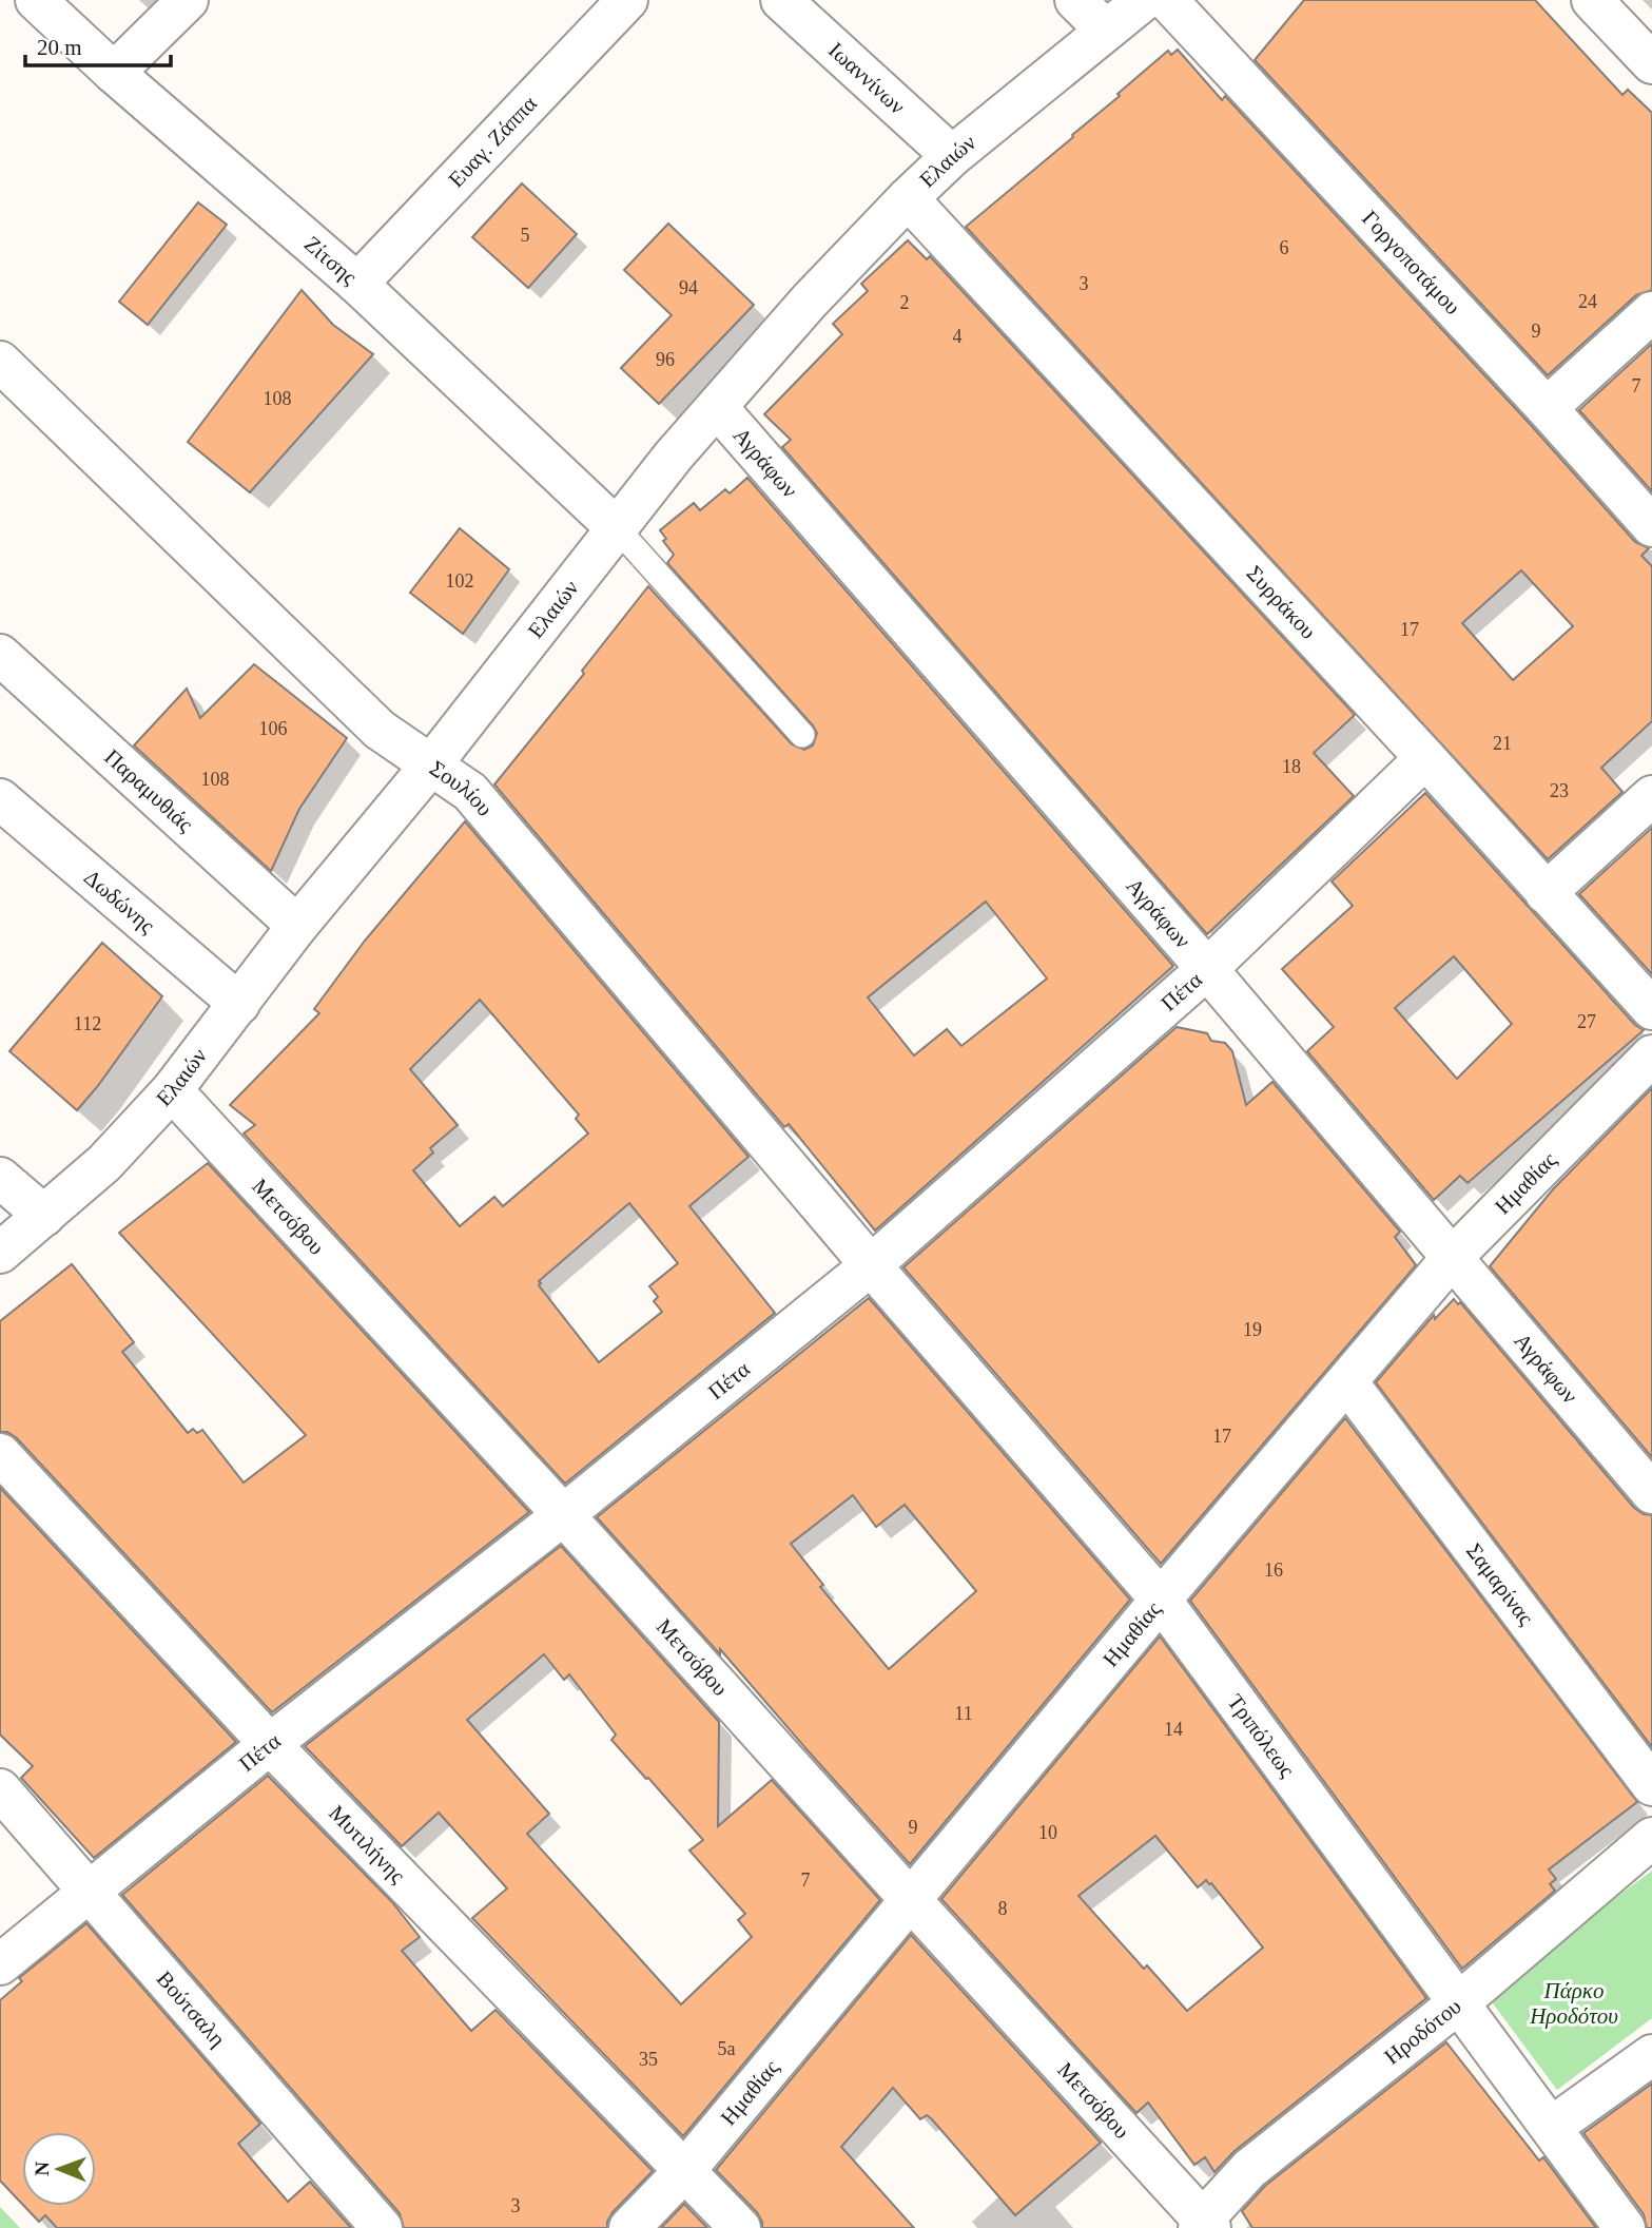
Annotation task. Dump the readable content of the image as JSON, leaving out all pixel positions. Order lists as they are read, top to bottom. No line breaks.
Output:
{"streets":{"street":["Ιωαννίνων","Ευαγ. Ζάππα","Ελαιών","Ζίτσης","Γοργοποτάμου","Αγράφων","Συρράκου","Σουλίου","Παραμυθιάς","Δωδώνης","Πέτα","Ημαθίας","Μετσόβου","Σαμαρίνας","Τριπόλεως","Μυτιλήνης","Βούτσαλη","Ηροδότου"]},"crossings":[["Ιωαννίνων","Ελαιών"],["Ευαγ. Ζάππα","Ζίτσης"],["Ελαιών","Ζίτσης"],["Ελαιών","Αγράφων"],["Ελαιών","Συρράκου"],["Ελαιών","Σουλίου"],["Ελαιών","Παραμυθιάς"],["Ελαιών","Δωδώνης"],["Ελαιών","Μετσόβου"],["Αγράφων","Πέτα"],["Αγράφων","Ημαθίας"],["Συρράκου","Πέτα"],["Σουλίου","Πέτα"],["Σουλίου","Τριπόλεως"],["Πέτα","Μετσόβου"],["Πέτα","Τριπόλεως"],["Πέτα","Μυτιλήνης"],["Πέτα","Βούτσαλη"],["Ημαθίας","Μετσόβου"],["Ημαθίας","Σαμαρίνας"],["Ημαθίας","Τριπόλεως"],["Ημαθίας","Μυτιλήνης"],["Μετσόβου","Ηροδότου"],["Τριπόλεως","Ηροδότου"]],"parks":["Πάρκο Ηροδότου"],"house_numbers":["5","6","3","94","24","2","9","4","96","7","108","102","17","106","21","18","108","23","27","112","19","17","16","11","14","9","10","7","8","5a","35","3"],"scale_bar":"20 m","north":"left"}
